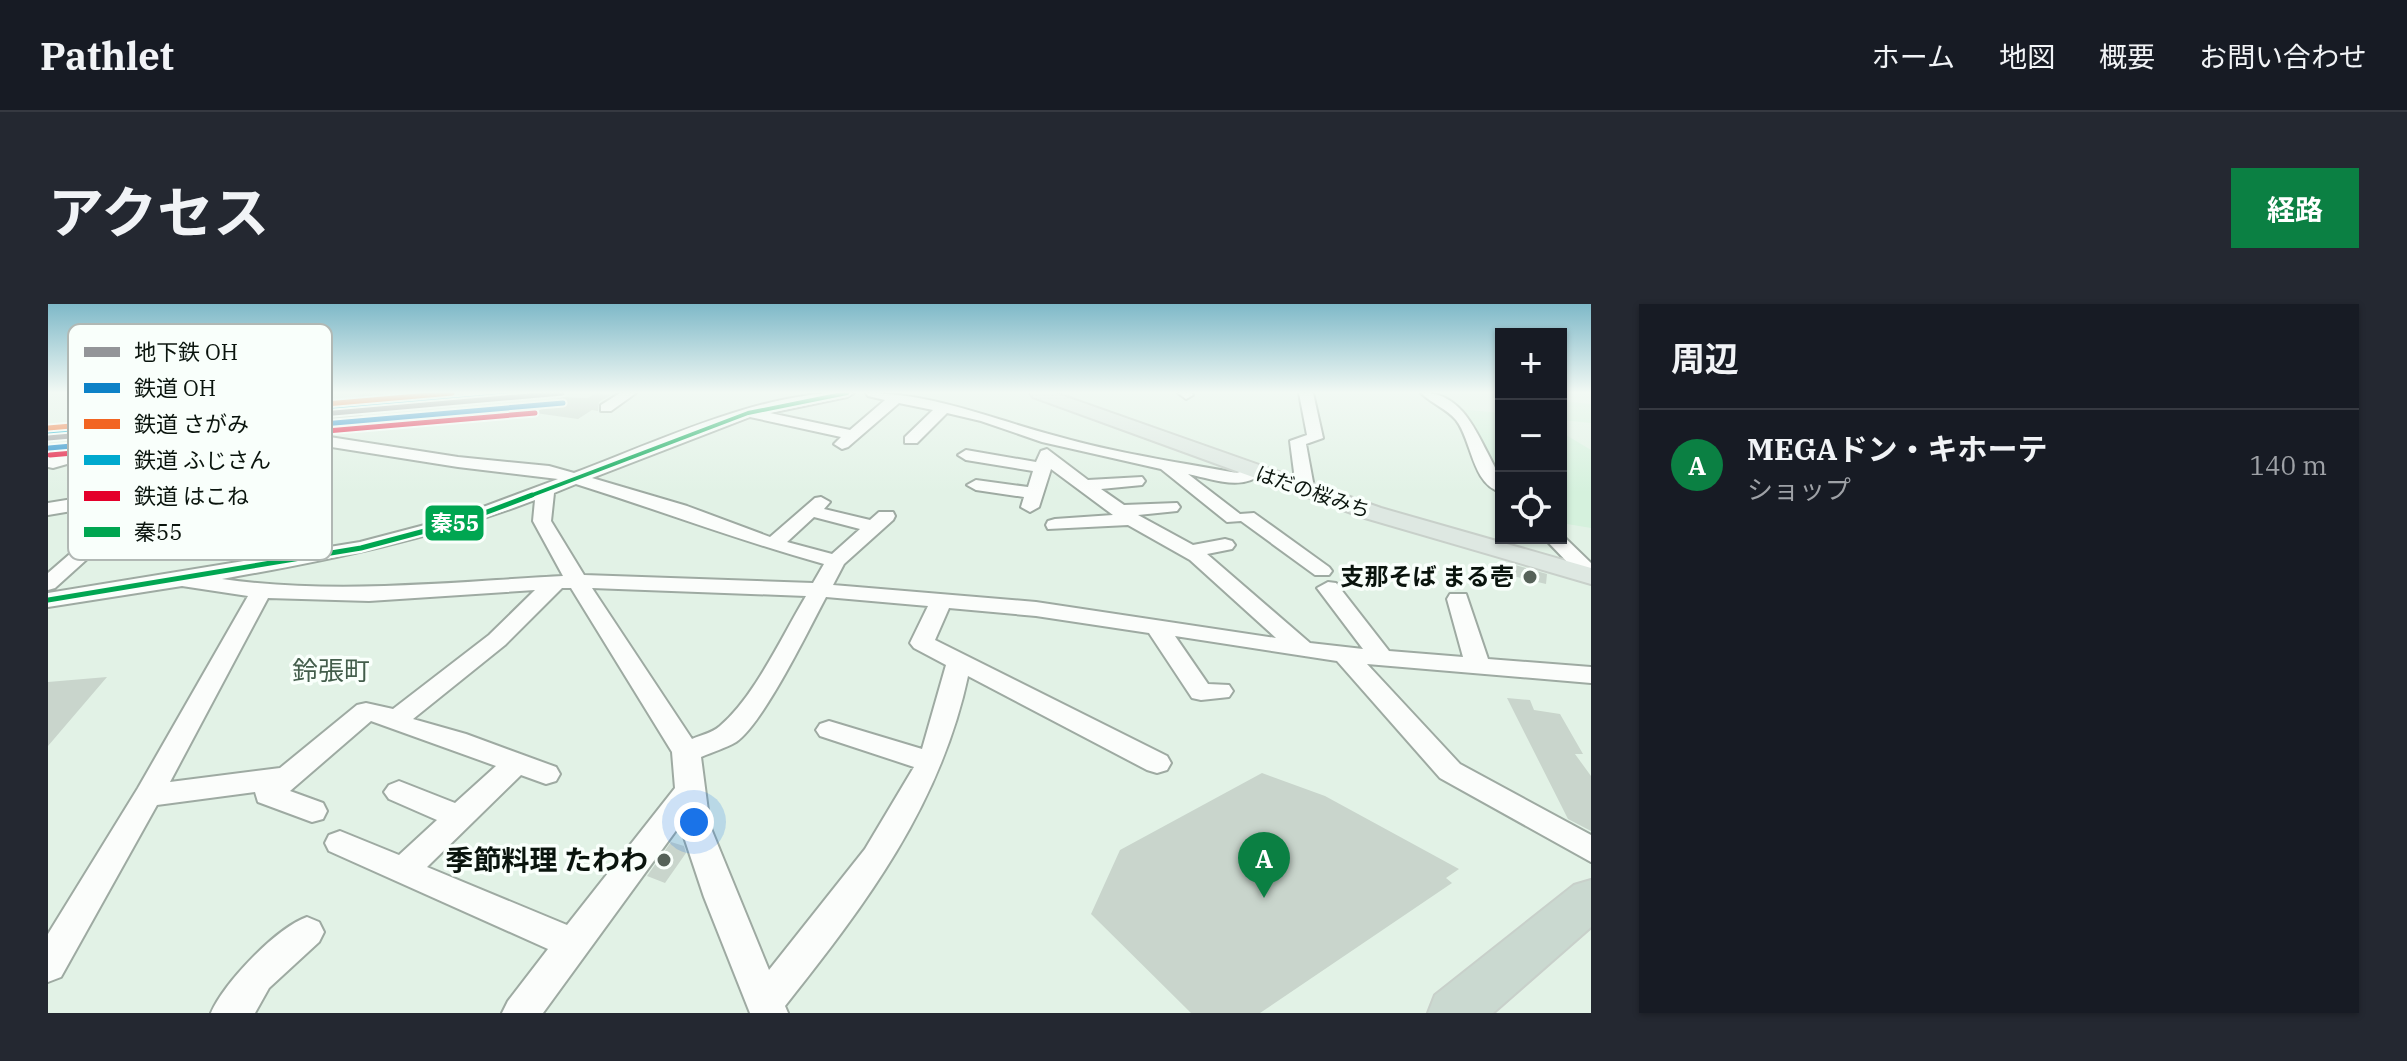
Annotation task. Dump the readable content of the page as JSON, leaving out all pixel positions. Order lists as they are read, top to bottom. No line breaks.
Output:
{"streets":{"main road":["はだの桜みち"]},"districts":["鈴張町"],"places":["支那そば まる壱","季節料理 たわわ"],"lines":["rail line はこね","transit line 秦55","rail line さがみ","rail line ふじさん","metro line OH","rail line OH"],"legend":["地下鉄 OH","鉄道 OH","鉄道 さがみ","鉄道 ふじさん","鉄道 はこね","秦55"],"page":{"header":"Pathlet","nav":["ホーム","地図","概要","お問い合わせ"],"title":"アクセス","buttons":"経路","heading":"周辺","map_buttons":["+","−"],"list":[{"mark":"A","name":"MEGAドン・キホーテ","note":"ショップ","value":"140 m"}],"pins":"A"}}
